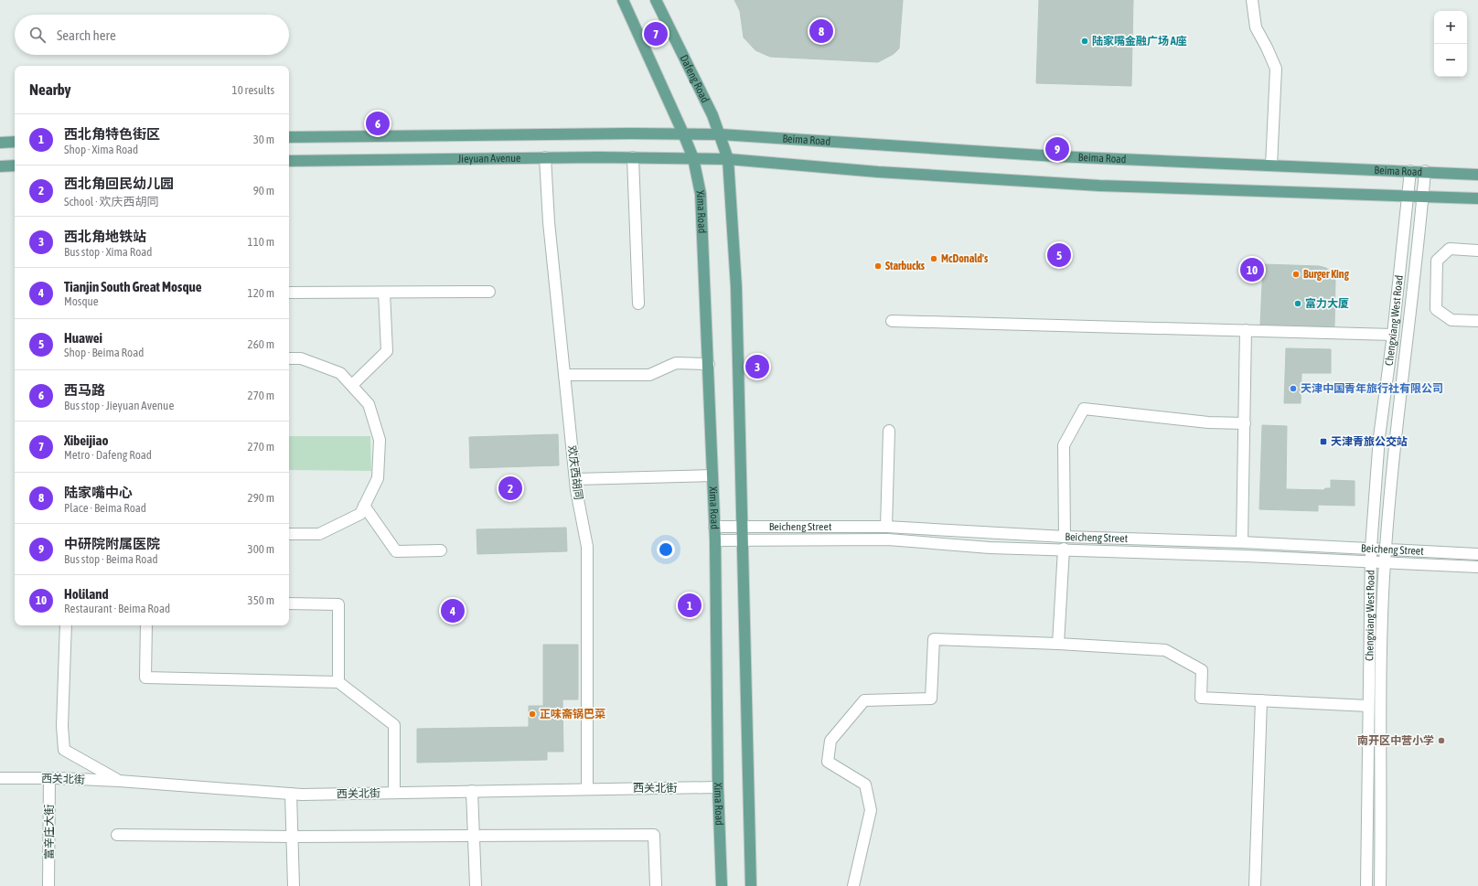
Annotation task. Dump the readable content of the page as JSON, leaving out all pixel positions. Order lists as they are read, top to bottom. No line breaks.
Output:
{"streets":{"main road":["Dafeng Road","Beima Road","Jieyuan Avenue","Xima Road"],"street":["Chengxiang West Road","欢庆西胡同","Beicheng Street","西关北街","富辛庄大街"]},"crossings":[["Dafeng Road","Beima Road"],["Beima Road","Jieyuan Avenue"],["Beima Road","Xima Road"],["Beima Road","Chengxiang West Road"],["Jieyuan Avenue","Xima Road"],["Jieyuan Avenue","欢庆西胡同"],["Xima Road","Beicheng Street"],["Xima Road","西关北街"],["Chengxiang West Road","Beicheng Street"],["欢庆西胡同","西关北街"],["西关北街","富辛庄大街"]],"places":{"other":["陆家嘴金融广场 A座","McDonald's","Starbucks","Burger King","富力大厦","天津中国青年旅行社有限公司","正味斋锅巴菜","南开区中营小学"],"transit":["天津青旅公交站"]},"page":{"map_buttons":["+","−"],"search":"Search here","pins":["8","7","6","9","5","10","3","2","1","4"],"heading":["Nearby","10 results"],"list":[{"mark":"1","name":"西北角特色街区","note":"Shop · Xima Road","value":"30 m"},{"mark":"2","name":"西北角回民幼儿园","note":"School · 欢庆西胡同","value":"90 m"},{"mark":"3","name":"西北角地铁站","note":"Bus stop · Xima Road","value":"110 m"},{"mark":"4","name":"Tianjin South Great Mosque","note":"Mosque","value":"120 m"},{"mark":"5","name":"Huawei","note":"Shop · Beima Road","value":"260 m"},{"mark":"6","name":"西马路","note":"Bus stop · Jieyuan Avenue","value":"270 m"},{"mark":"7","name":"Xibeijiao","note":"Metro · Dafeng Road","value":"270 m"},{"mark":"8","name":"陆家嘴中心","note":"Place · Beima Road","value":"290 m"},{"mark":"9","name":"中研院附属医院","note":"Bus stop · Beima Road","value":"300 m"},{"mark":"10","name":"Holiland","note":"Restaurant · Beima Road","value":"350 m"}]}}
